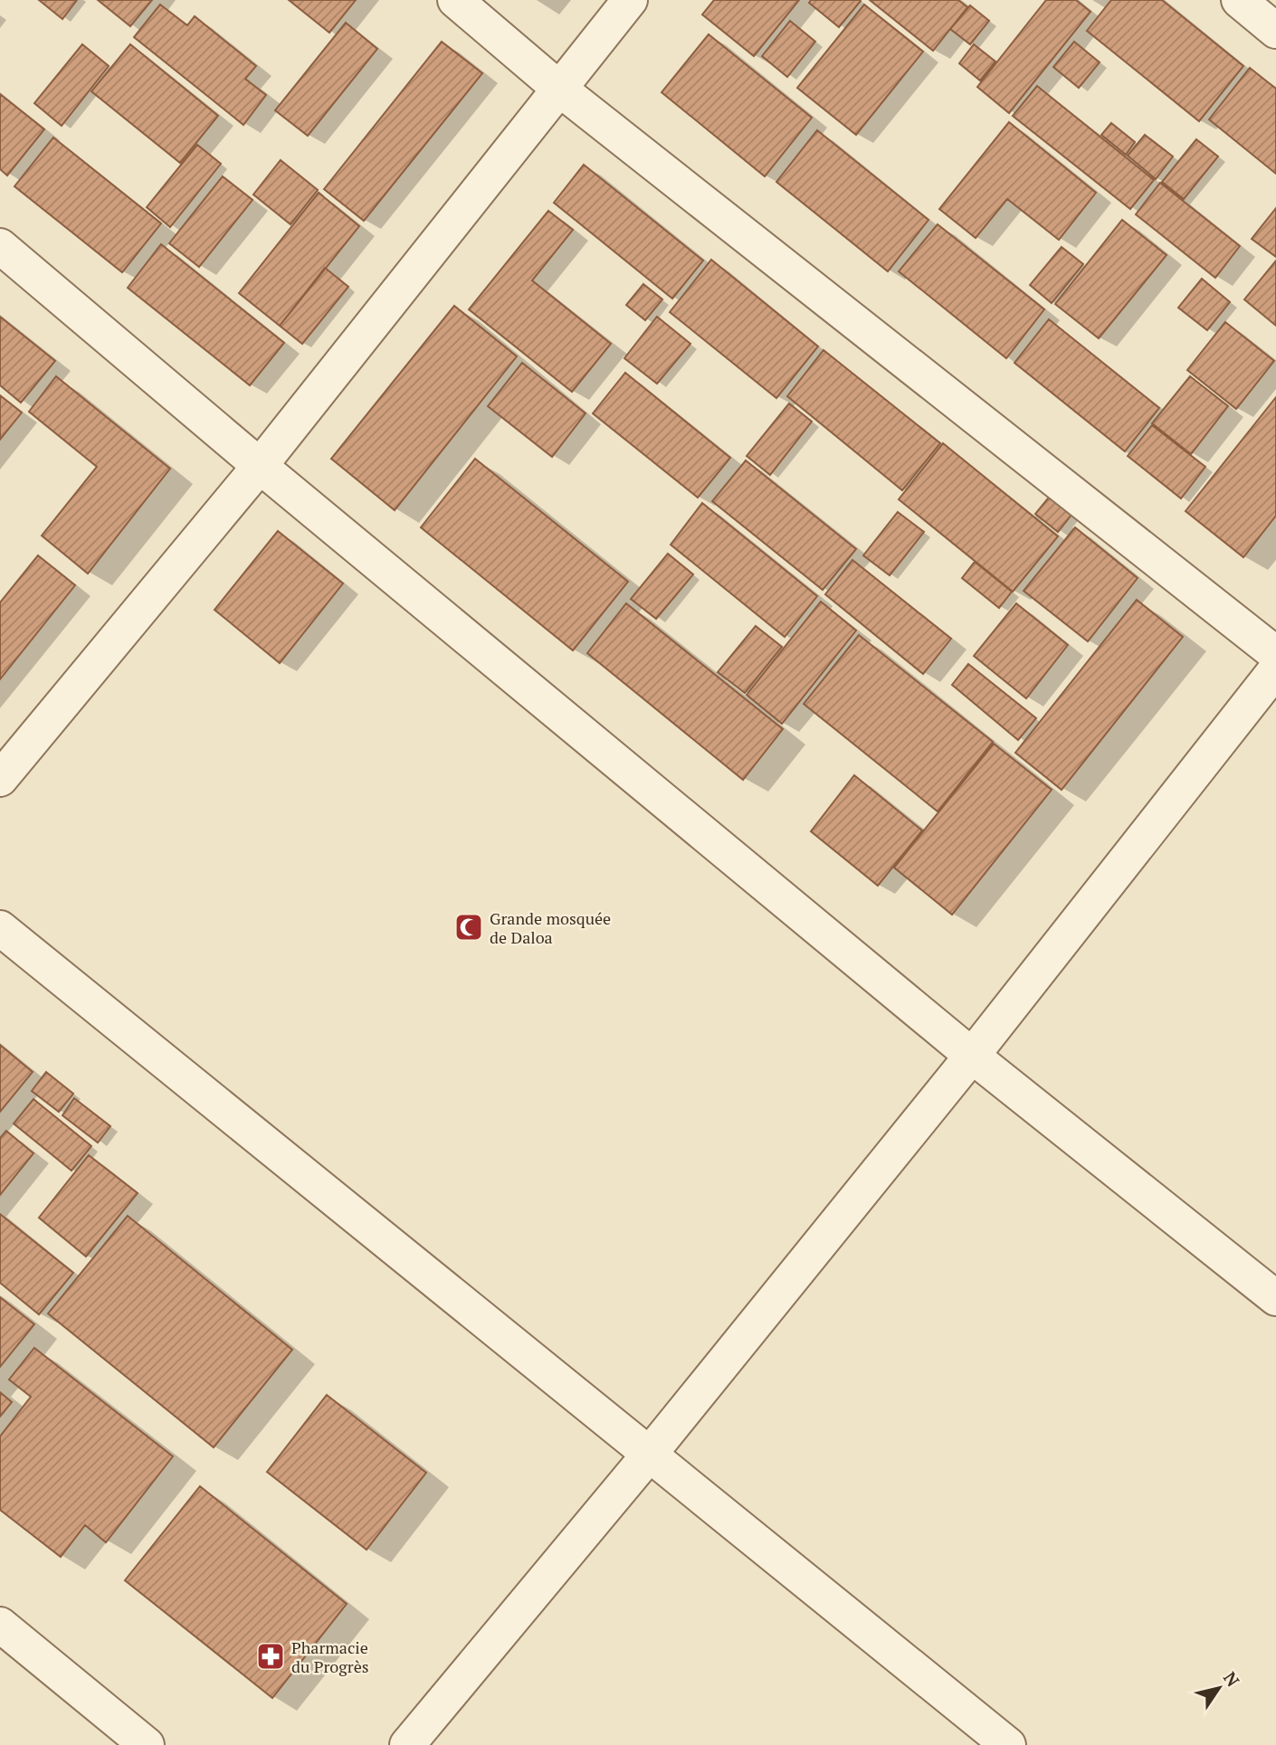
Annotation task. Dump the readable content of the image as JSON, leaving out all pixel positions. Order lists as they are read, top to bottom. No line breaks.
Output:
{"places":{"mosque":["Grande mosquée de Daloa"],"pharmacy":["Pharmacie du Progrès"]},"north":"top right"}
